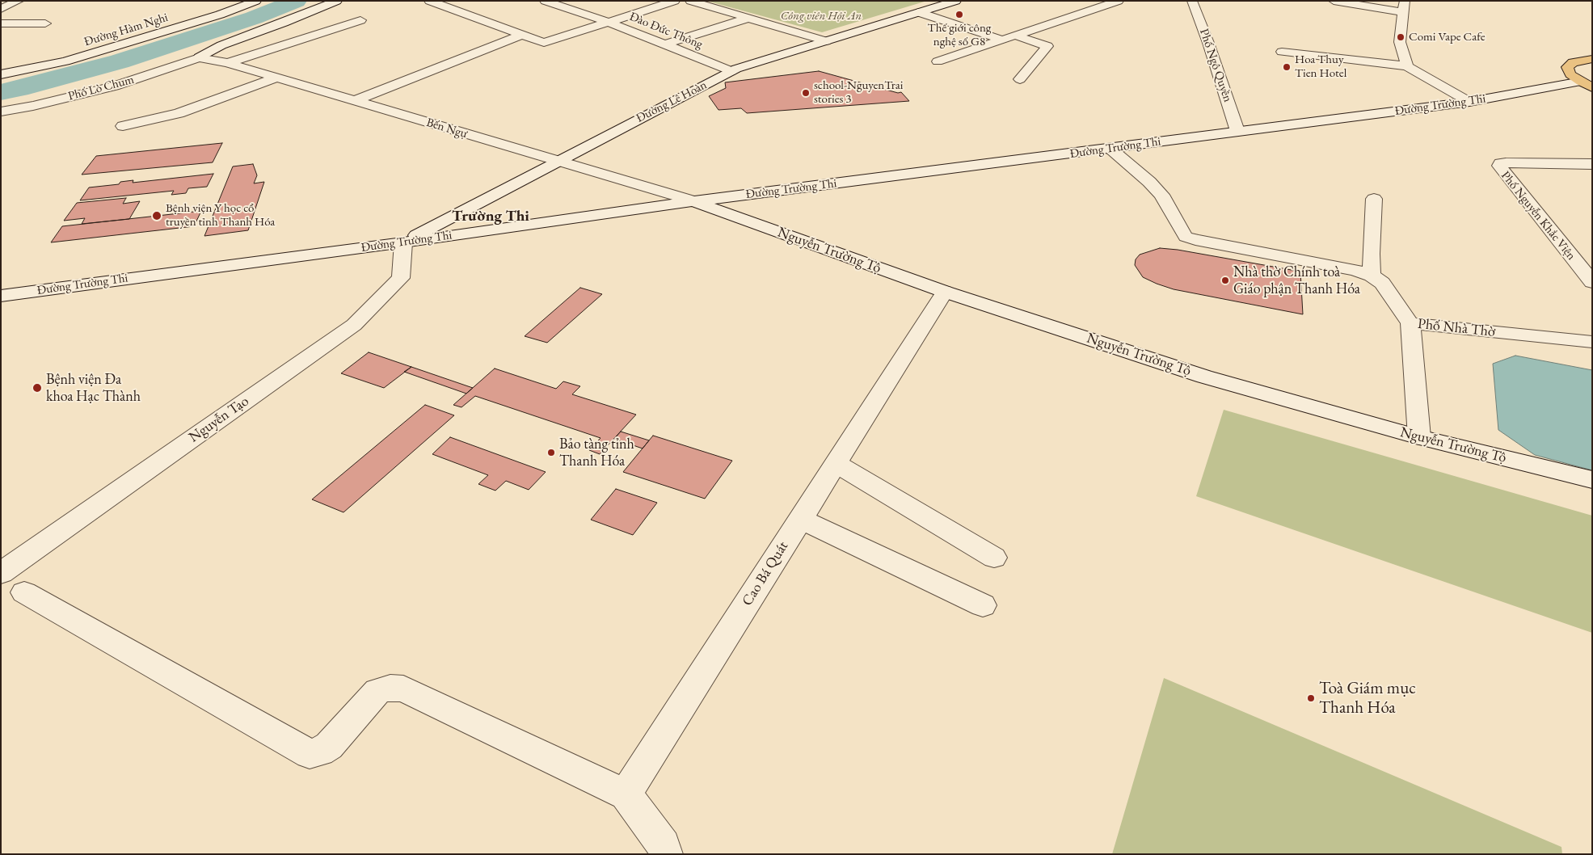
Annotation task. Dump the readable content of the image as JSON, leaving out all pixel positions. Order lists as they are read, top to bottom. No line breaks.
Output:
{"streets":{"street":["Đường Hàm Nghi","Đào Đức Thông","Phố Ngô Quyền","Phố Lò Chum","Đường Lê Hoàn","Đường Trường Thi","Bến Ngự","Phố Nguyễn Khắc Viện","Nguyễn Trường Tộ","Phố Nhà Thờ","Nguyễn Tạo","Cao Bá Quát"]},"crossings":[["Đào Đức Thông","Đường Lê Hoàn"],["Phố Ngô Quyền","Đường Trường Thi"],["Phố Lò Chum","Bến Ngự"],["Đường Lê Hoàn","Đường Trường Thi"],["Đường Lê Hoàn","Bến Ngự"],["Đường Lê Hoàn","Nguyễn Tạo"],["Đường Trường Thi","Bến Ngự"],["Đường Trường Thi","Nguyễn Trường Tộ"],["Đường Trường Thi","Nguyễn Tạo"],["Bến Ngự","Nguyễn Trường Tộ"],["Nguyễn Trường Tộ","Phố Nhà Thờ"],["Nguyễn Trường Tộ","Cao Bá Quát"]],"districts":["Trường Thi"],"parks":["Công viên Hội An"],"places":["Thế giới công nghệ số G8","Comi Vape Cafe","Hoa Thuy Tien Hotel","school-NguyenTrai stories 3","Bệnh viện Y học cổ truyền tỉnh Thanh Hóa","Nhà thờ Chính toà Giáo phận Thanh Hóa","Bệnh viện Đa khoa Hạc Thành","Bảo tàng tỉnh Thanh Hóa","Toà Giám mục Thanh Hóa"]}
